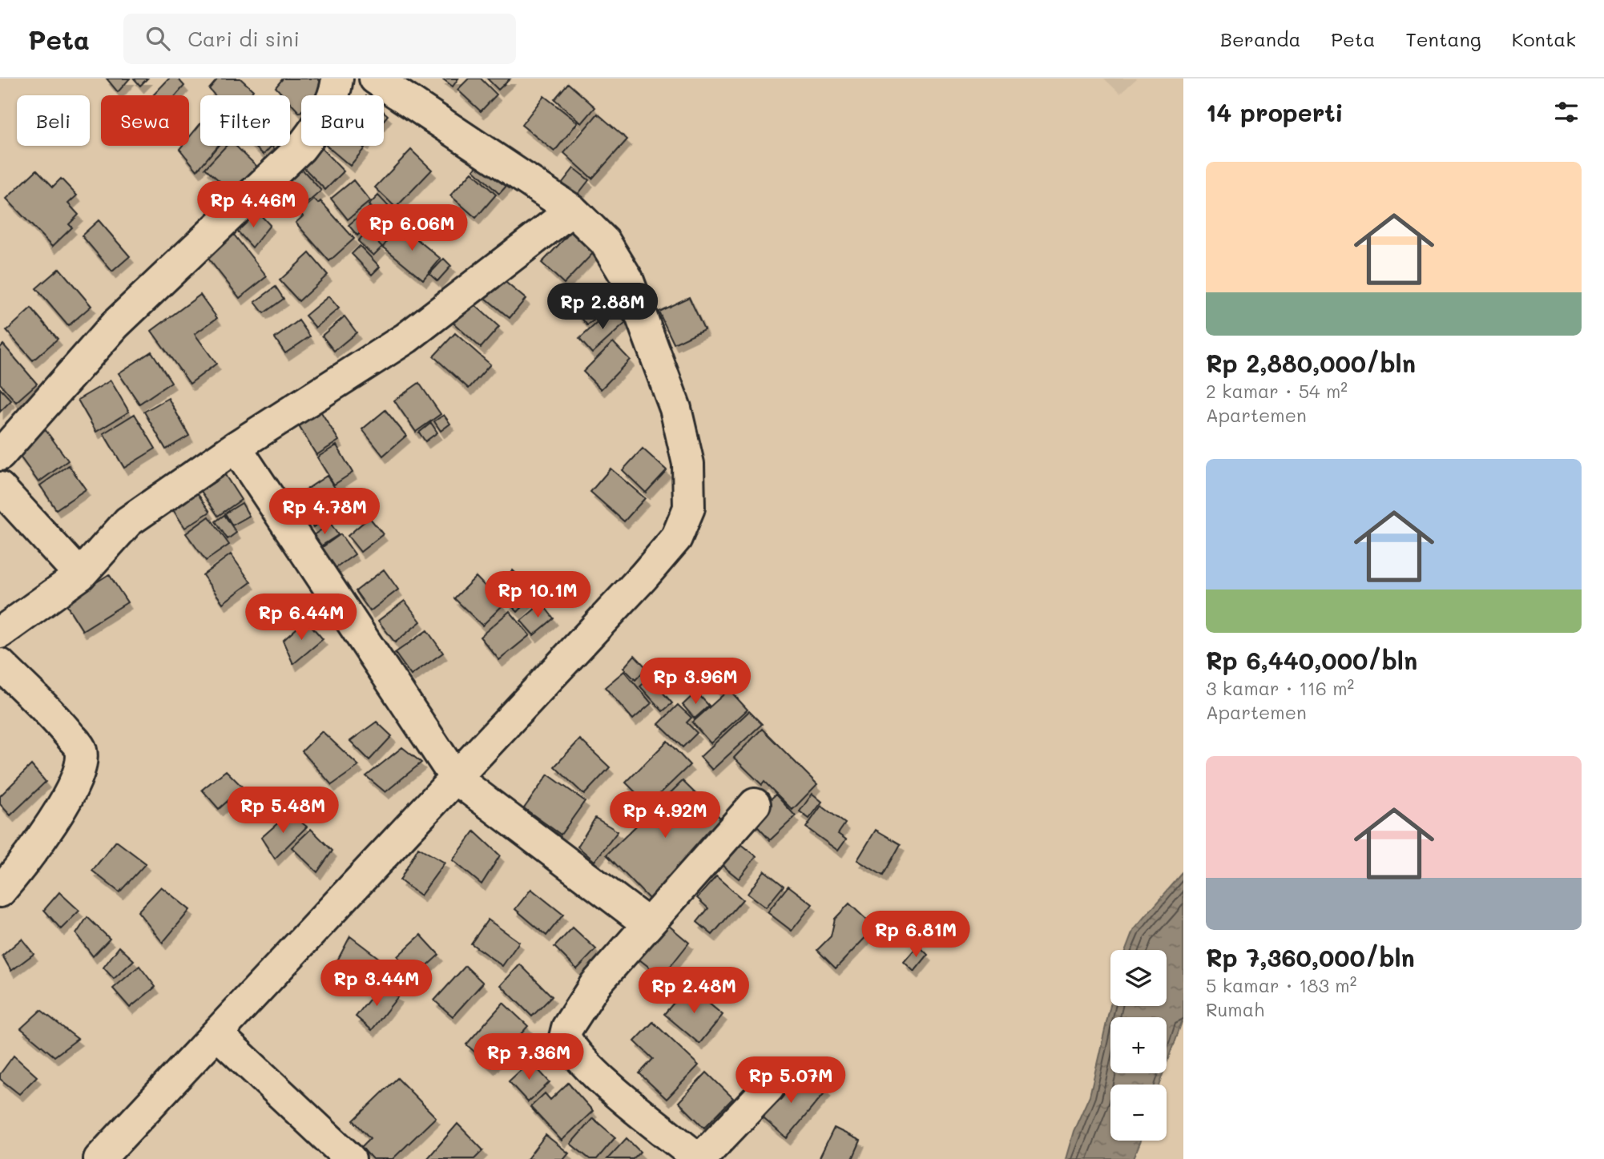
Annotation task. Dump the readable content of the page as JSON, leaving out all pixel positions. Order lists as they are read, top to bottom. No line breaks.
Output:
{"page":{"header":"Peta","search":"Cari di sini","nav":["Beranda","Peta","Tentang","Kontak"],"heading":"14 properti","chip":["Beli","Sewa","Filter","Baru"],"list":[{"name":"Rp 2,880,000/bln","note":"2 kamar · 54 m² · Apartemen"},{"name":"Rp 6,440,000/bln","note":"3 kamar · 116 m² · Apartemen"},{"name":"Rp 7,360,000/bln","note":"5 kamar · 183 m² · Rumah"}],"price":["Rp 4.46M","Rp 6.06M","Rp 2.88M","Rp 4.78M","Rp 10.1M","Rp 6.44M","Rp 3.96M","Rp 5.48M","Rp 4.92M","Rp 6.81M","Rp 3.44M","Rp 2.48M","Rp 7.36M","Rp 5.07M"],"map_buttons":["+","−"]}}
